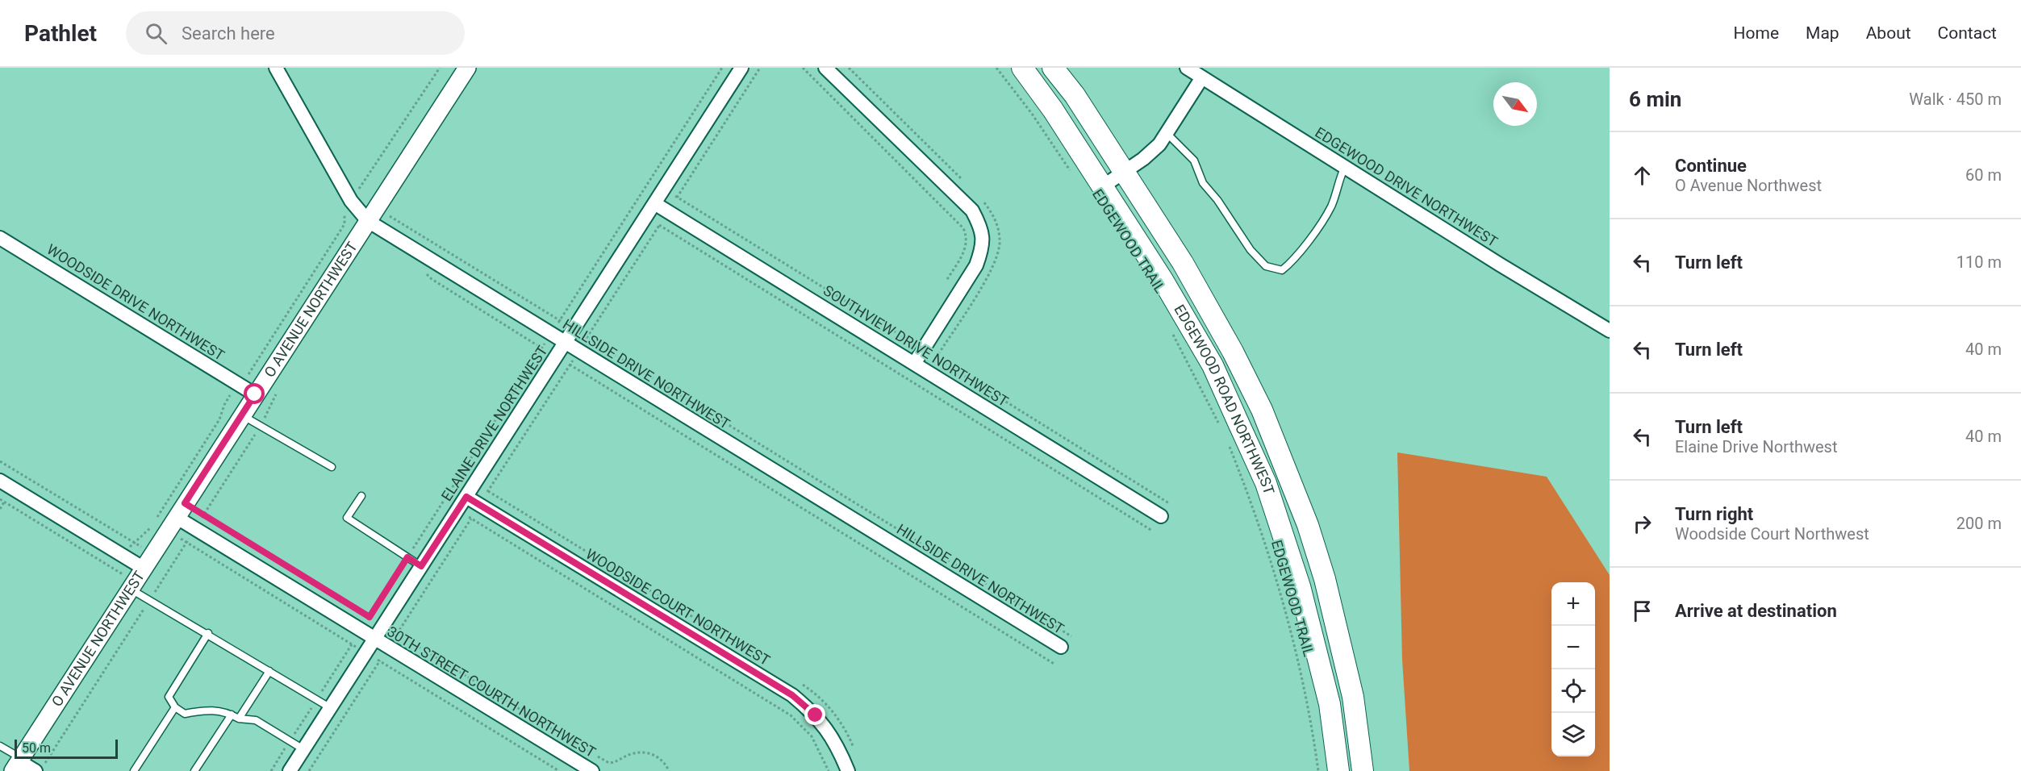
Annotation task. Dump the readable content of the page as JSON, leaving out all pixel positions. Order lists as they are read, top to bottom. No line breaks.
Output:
{"streets":{"main road":["EDGEWOOD ROAD NORTHWEST"],"street":["EDGEWOOD DRIVE NORTHWEST","WOODSIDE DRIVE NORTHWEST","O AVENUE NORTHWEST","SOUTHVIEW DRIVE NORTHWEST","HILLSIDE DRIVE NORTHWEST","ELAINE DRIVE NORTHWEST","WOODSIDE COURT NORTHWEST","30TH STREET COURTH NORTHWEST"],"path":["EDGEWOOD TRAIL"]},"crossings":[["WOODSIDE DRIVE NORTHWEST","O AVENUE NORTHWEST"],["O AVENUE NORTHWEST","HILLSIDE DRIVE NORTHWEST"],["O AVENUE NORTHWEST","30TH STREET COURTH NORTHWEST"],["SOUTHVIEW DRIVE NORTHWEST","ELAINE DRIVE NORTHWEST"],["HILLSIDE DRIVE NORTHWEST","ELAINE DRIVE NORTHWEST"],["ELAINE DRIVE NORTHWEST","WOODSIDE COURT NORTHWEST"],["ELAINE DRIVE NORTHWEST","30TH STREET COURTH NORTHWEST"]],"scale_bar":"50 m","north":"bottom right","page":{"header":"Pathlet","search":"Search here","nav":["Home","Map","About","Contact"],"heading":["6 min","Walk · 450 m"],"list":[["Continue","O Avenue Northwest","60 m"],["Turn left","110 m"],["Turn left","40 m"],["Turn left","Elaine Drive Northwest","40 m"],["Turn right","Woodside Court Northwest","200 m"],"Arrive at destination"],"map_buttons":["+","−"],"scale":"50 m"}}
